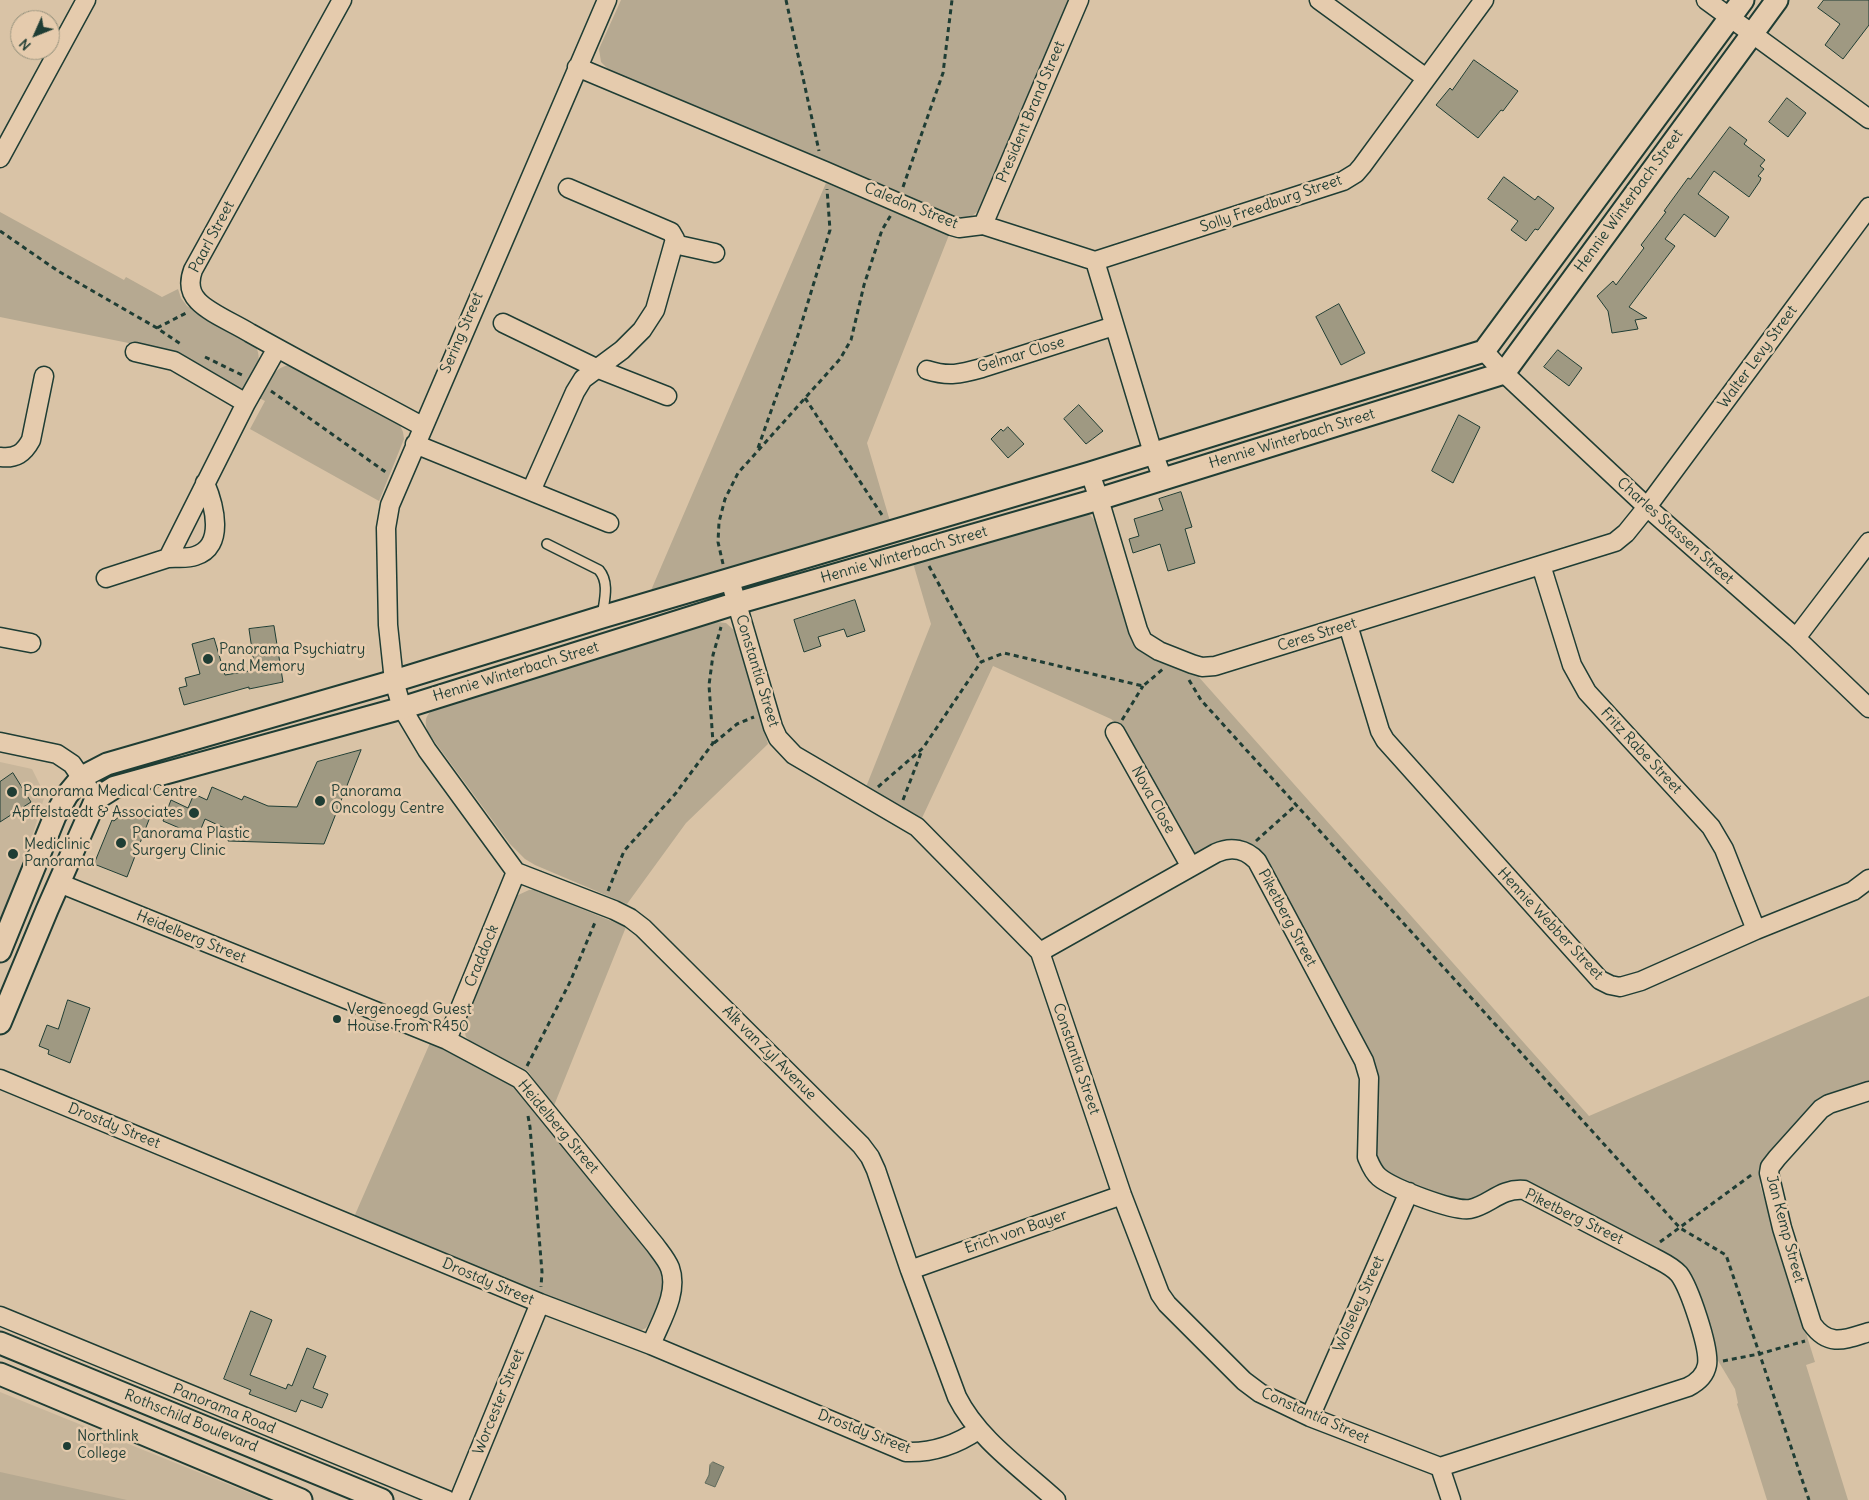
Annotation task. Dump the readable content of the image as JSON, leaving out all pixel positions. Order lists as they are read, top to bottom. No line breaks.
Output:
{"streets":{"street":["President Brand Street","Hennie Winterbach Street","Solly Freedburg Street","Caledon Street","Paarl Street","Sering Street","Gelmar Close","Walter Levy Street","Charles Stassen Street","Ceres Street","Constantia Street","Fritz Rabe Street","Nova Close","Piketberg Street","Hennie Webber Street","Heidelberg Street","Craddock","Alk van Zyl Avenue","Drostdy Street","Jan Kemp Street","Erich von Bayer","Wolseley Street","Worcester Street","Panorama Road","Rothschild Boulevard"]},"crossings":[["President Brand Street","Caledon Street"],["Hennie Winterbach Street","Sering Street"],["Hennie Winterbach Street","Charles Stassen Street"],["Hennie Winterbach Street","Ceres Street"],["Hennie Winterbach Street","Constantia Street"],["Solly Freedburg Street","Caledon Street"],["Caledon Street","Sering Street"],["Walter Levy Street","Charles Stassen Street"],["Walter Levy Street","Ceres Street"],["Charles Stassen Street","Ceres Street"],["Ceres Street","Fritz Rabe Street"],["Ceres Street","Hennie Webber Street"],["Constantia Street","Erich von Bayer"],["Constantia Street","Wolseley Street"],["Fritz Rabe Street","Hennie Webber Street"],["Piketberg Street","Wolseley Street"],["Heidelberg Street","Craddock"],["Heidelberg Street","Drostdy Street"],["Craddock","Alk van Zyl Avenue"],["Alk van Zyl Avenue","Drostdy Street"],["Alk van Zyl Avenue","Erich von Bayer"],["Drostdy Street","Worcester Street"]],"places":["Panorama Psychiatry and Memory","Panorama Medical Centre","Panorama Oncology Centre","Apffelstaedt & Associates","Panorama Plastic Surgery Clinic","Mediclinic Panorama","Vergenoegd Guest House From R450","Northlink College"],"north":"bottom left"}
